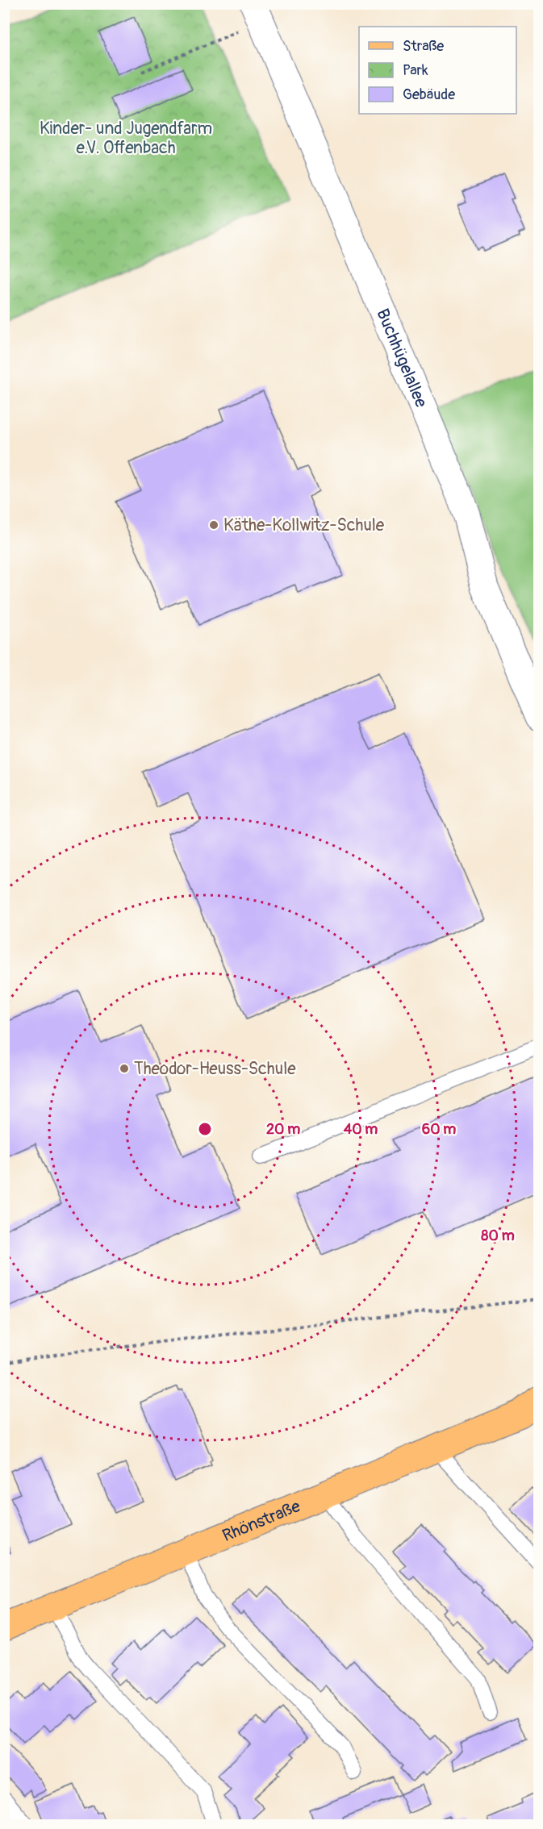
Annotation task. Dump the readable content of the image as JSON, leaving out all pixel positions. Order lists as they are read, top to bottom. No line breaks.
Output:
{"streets":{"main road":["Rhönstraße"],"street":["Buchhügelallee"]},"parks":["Kinder- und Jugendfarm e.V. Offenbach"],"places":["Käthe-Kollwitz-Schule","Theodor-Heuss-Schule"],"legend":["Straße","Park","Gebäude"],"rings":["20 m","40 m","60 m","80 m"]}
